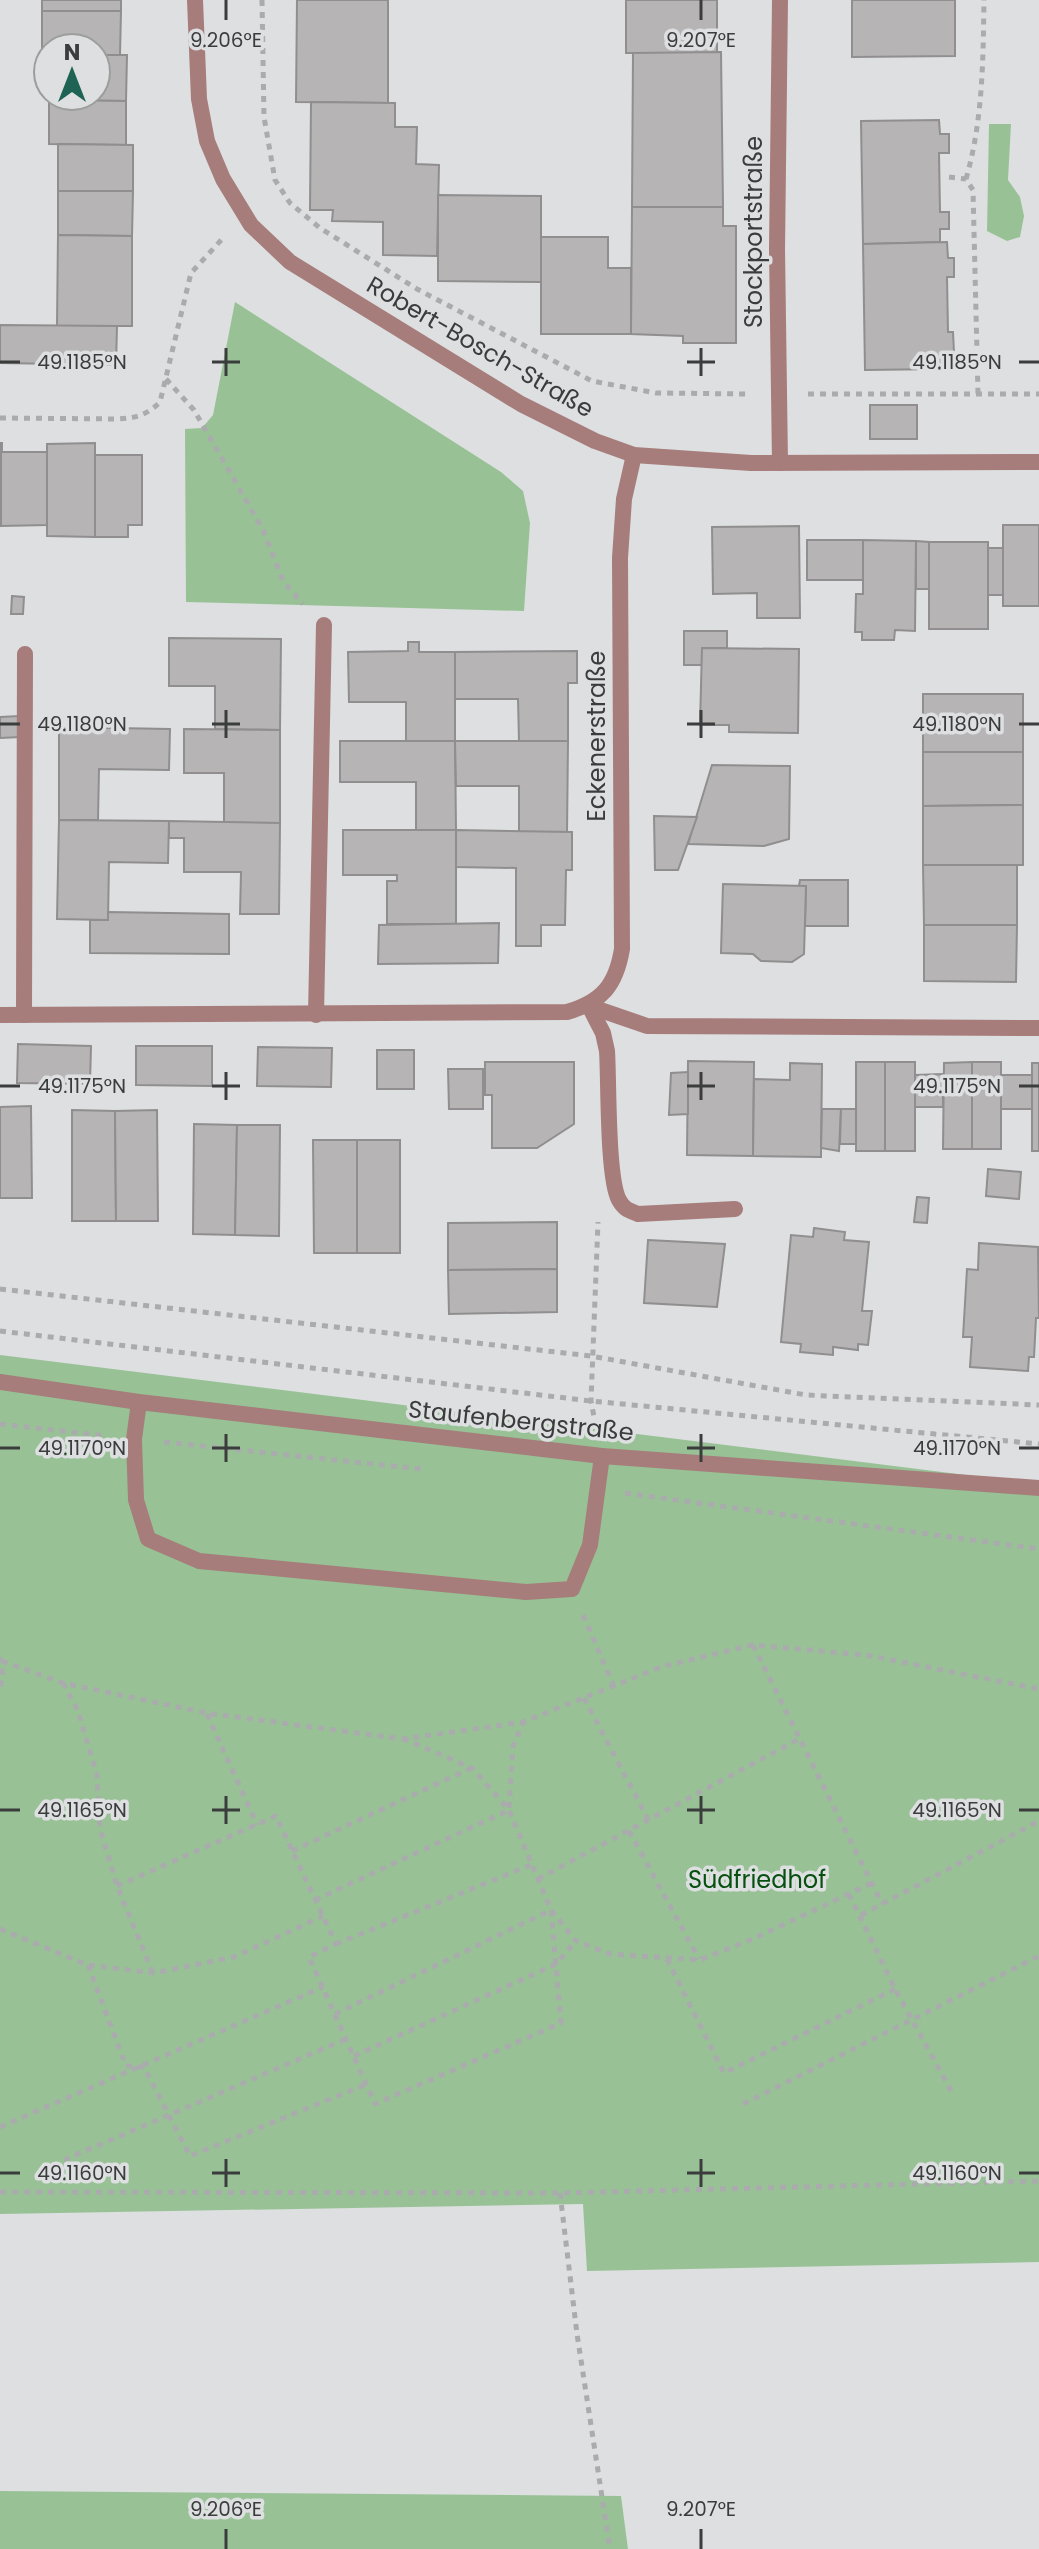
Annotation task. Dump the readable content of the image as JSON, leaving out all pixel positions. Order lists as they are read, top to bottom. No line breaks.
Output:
{"streets":{"street":["Stockportstraße","Robert-Bosch-Straße","Eckenerstraße","Staufenbergstraße"]},"crossings":[["Stockportstraße","Robert-Bosch-Straße"],["Robert-Bosch-Straße","Eckenerstraße"]],"parks":["Südfriedhof"],"north":"top","coordinates":["9.206°E","9.207°E","49.1185°N","49.1180°N","49.1175°N","49.1170°N","49.1165°N","49.1160°N"]}
